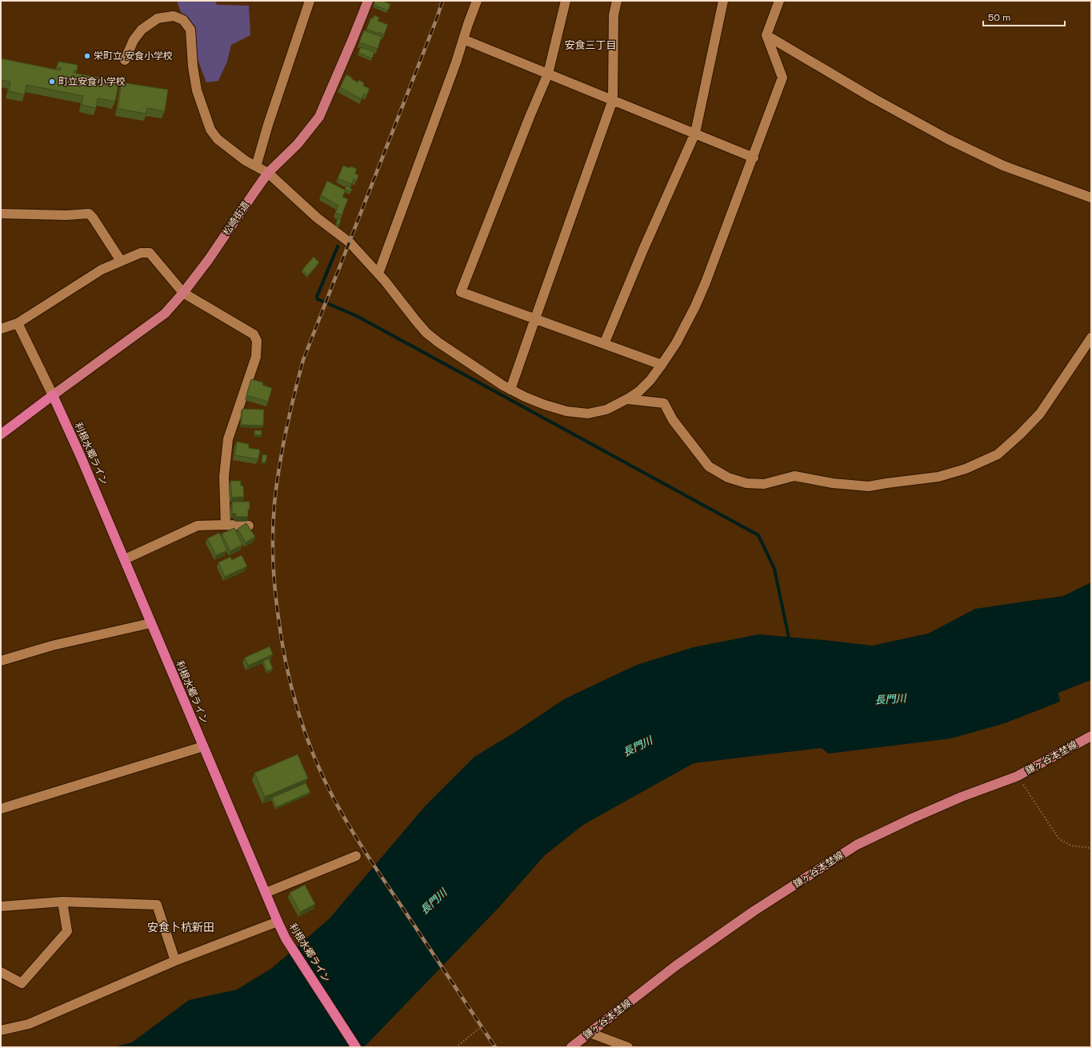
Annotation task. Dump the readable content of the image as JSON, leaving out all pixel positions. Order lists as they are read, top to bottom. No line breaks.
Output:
{"streets":{"highway":["利根水郷ライン"],"main road":["松崎街道","鎌ヶ谷本埜線"]},"crossings":[["松崎街道","利根水郷ライン"]],"districts":["安食三丁目","安食卜杭新田"],"water":["長門川"],"places":["栄町立 安食小学校","町立安食小学校"],"scale_bar":"50 m"}
